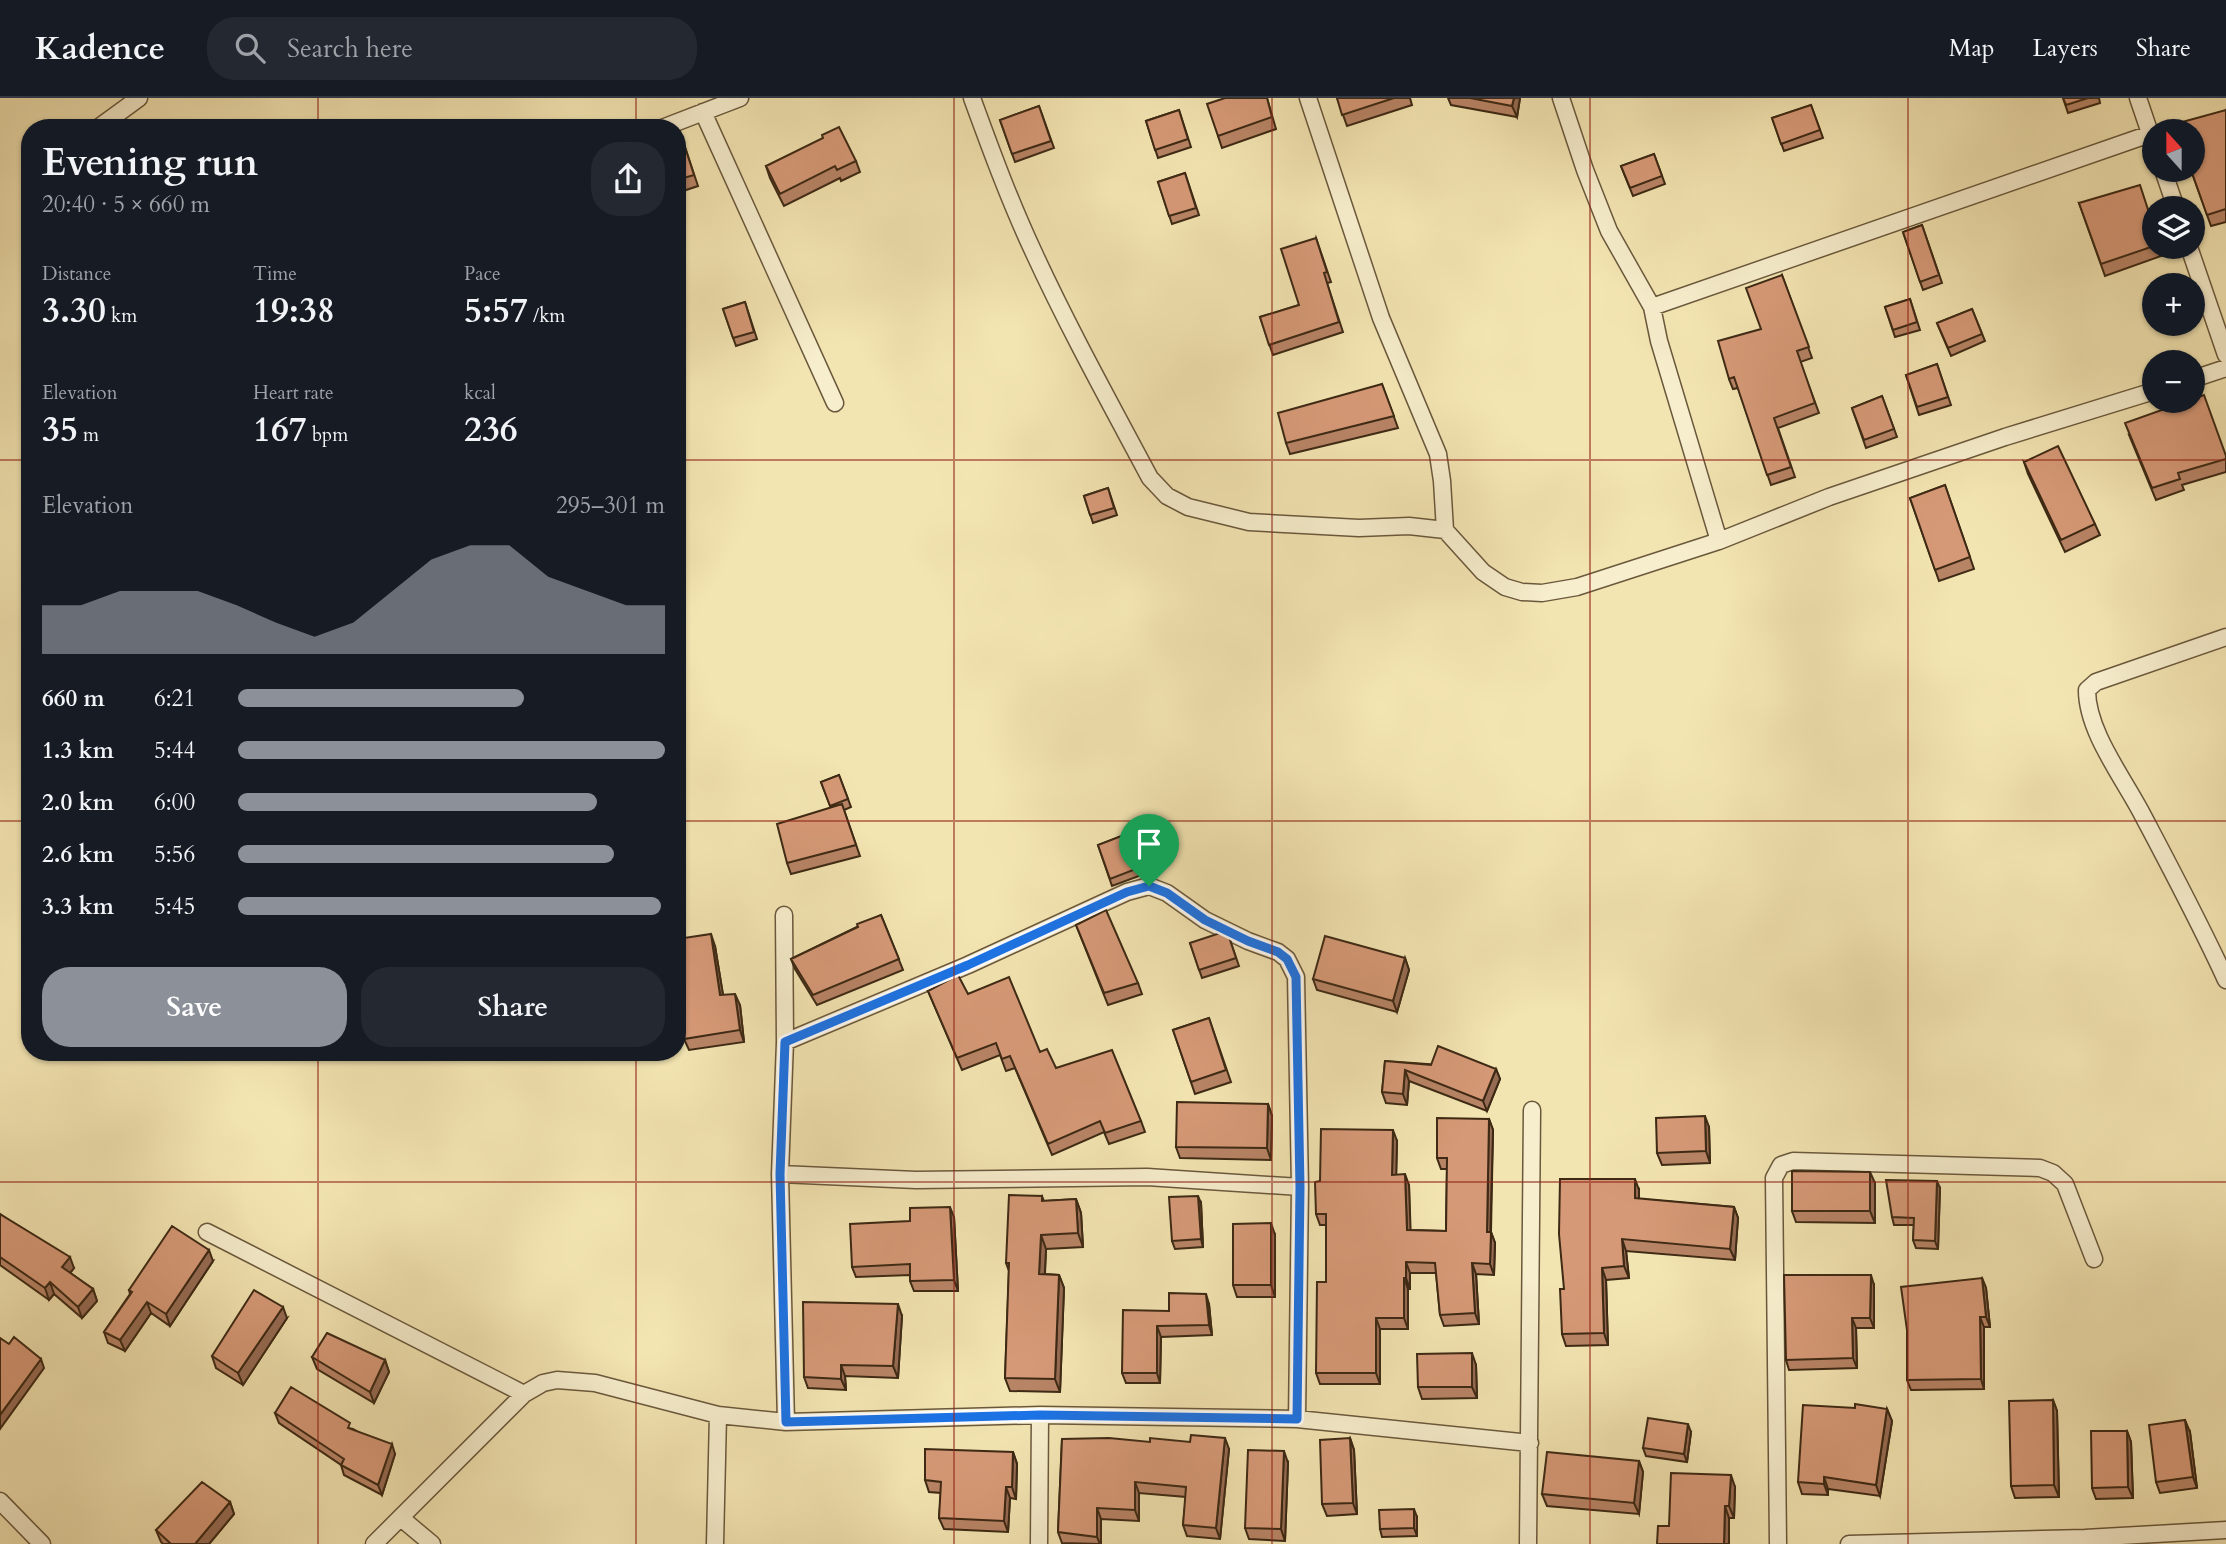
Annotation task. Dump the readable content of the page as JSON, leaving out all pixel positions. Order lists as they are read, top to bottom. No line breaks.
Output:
{"north":"top","page":{"header":"Kadence","search":"Search here","nav":["Map","Layers","Share"],"map_buttons":["+","−"],"heading":["Evening run","20:40 · 5 × 660 m"],"stats":[["Distance","3.30 km"],["Time","19:38"],["Pace","5:57 /km"],["Elevation","35 m"],["Heart rate","167 bpm"],["kcal","236"]],"chart":["Elevation","295–301 m"],"list":[{"name":"660 m","note":"6:21"},{"name":"1.3 km","note":"5:44"},{"name":"2.0 km","note":"6:00"},{"name":"2.6 km","note":"5:56"},{"name":"3.3 km","note":"5:45"}],"buttons":["Save","Share"]}}
